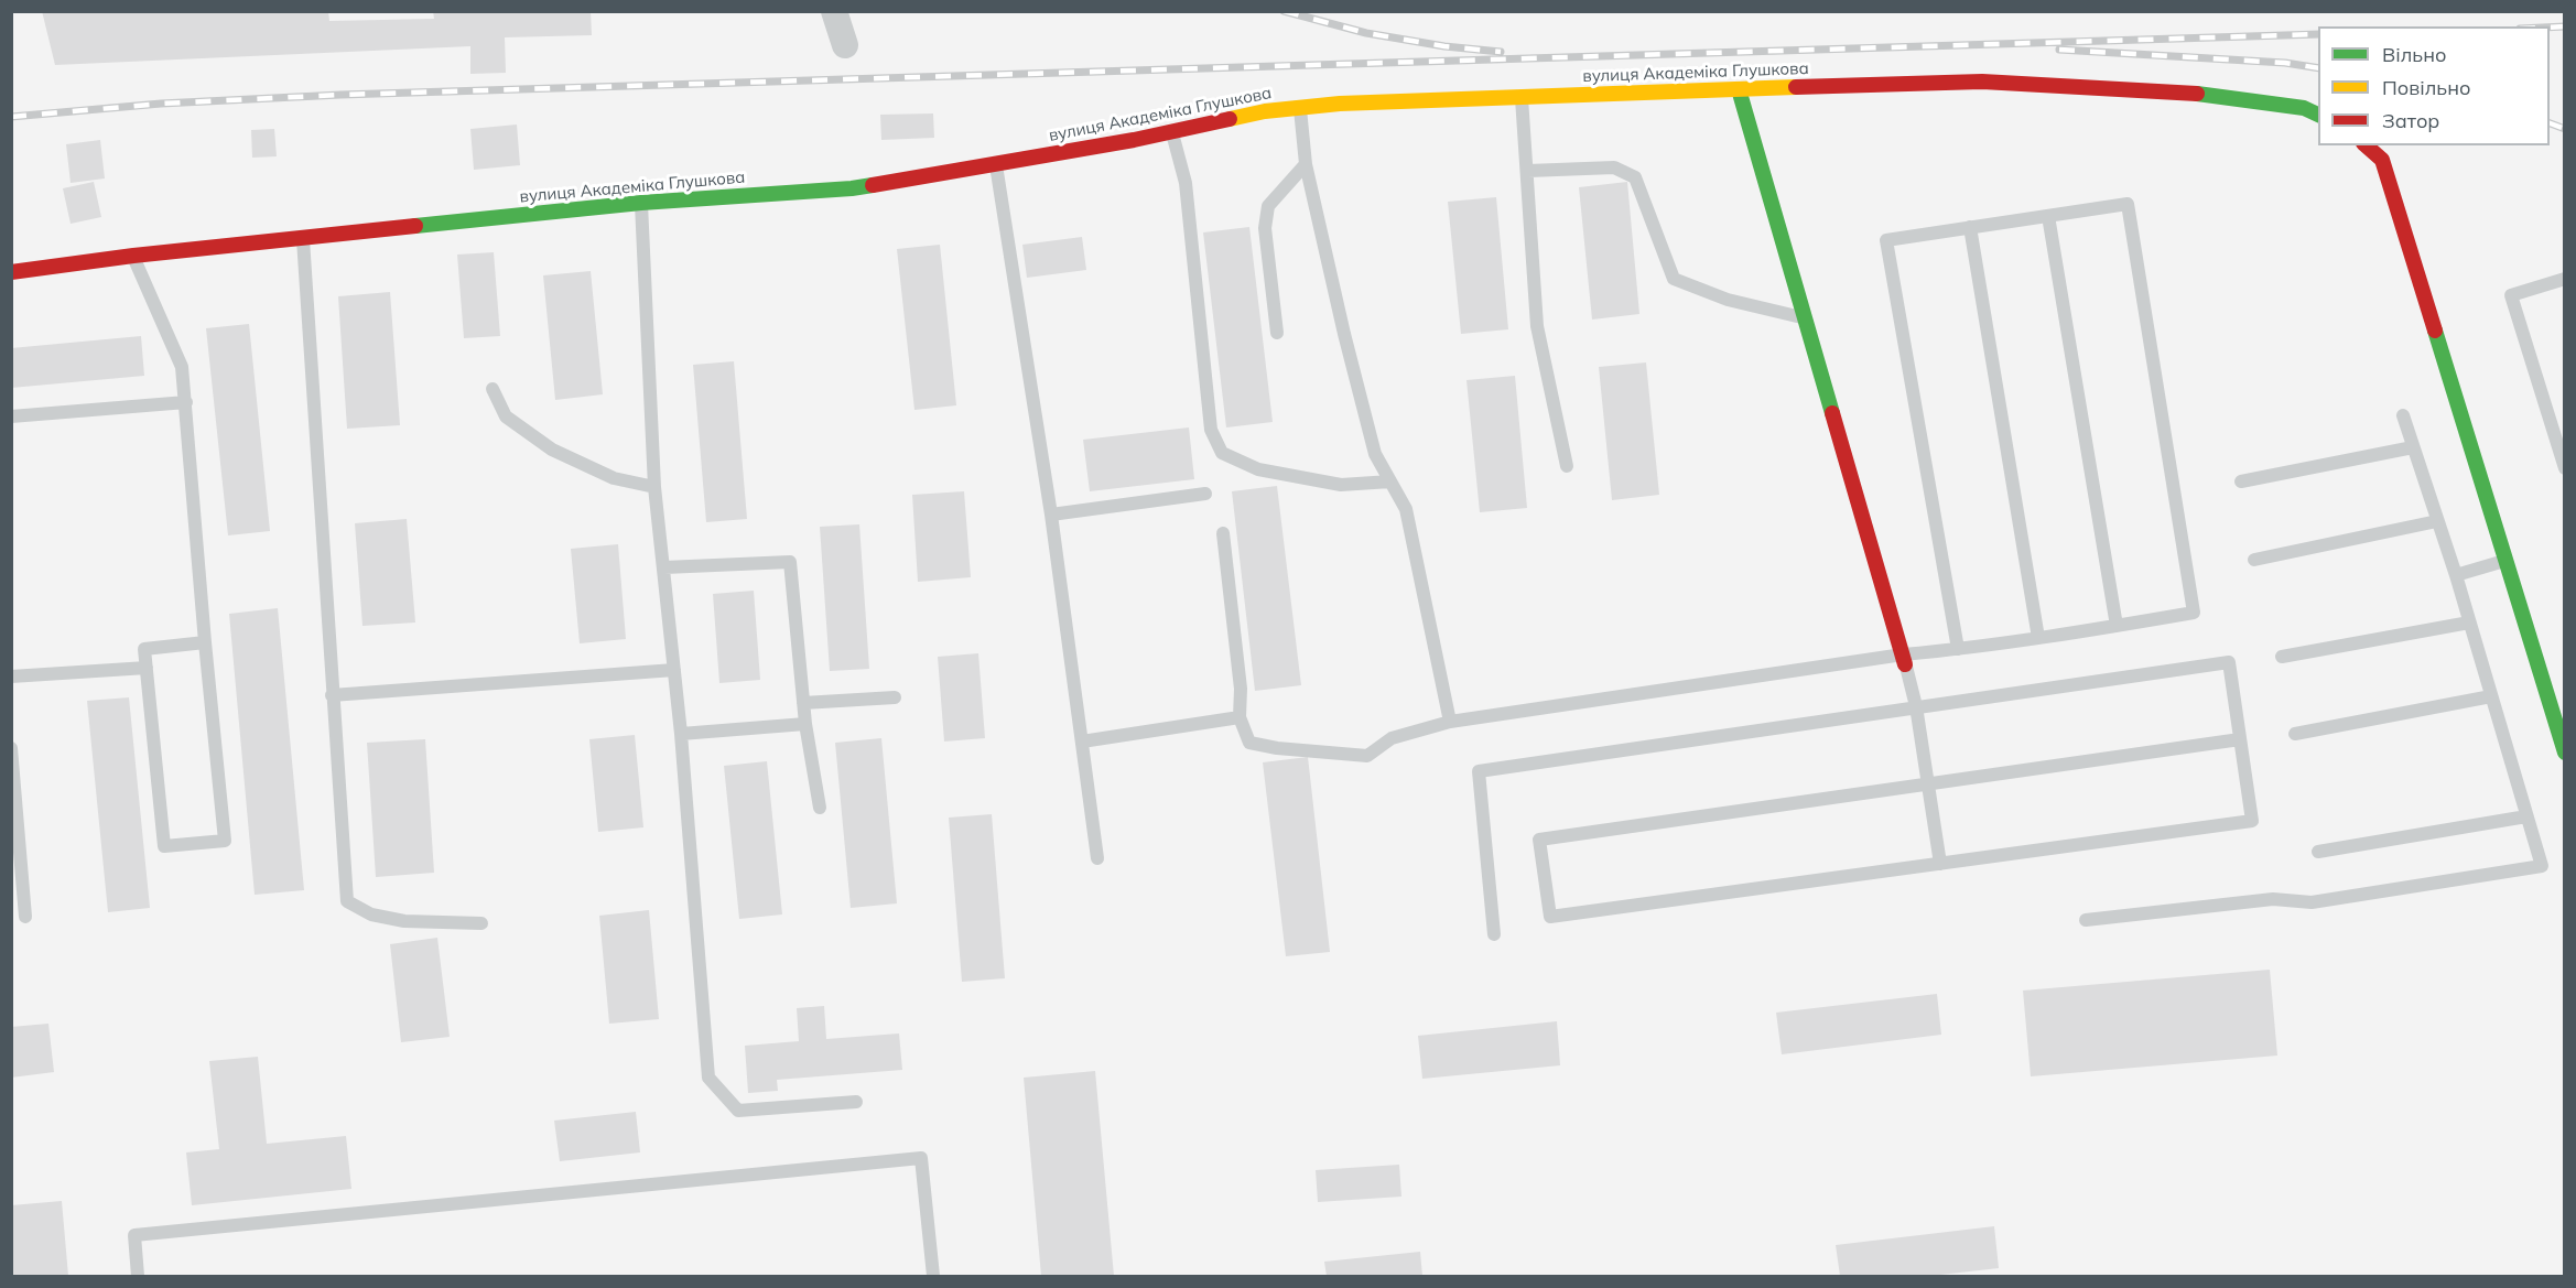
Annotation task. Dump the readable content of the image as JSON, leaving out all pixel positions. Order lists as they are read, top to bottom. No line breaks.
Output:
{"streets":{"street":["вулиця Академіка Глушкова"]},"legend":["Вільно","Повільно","Затор"]}
